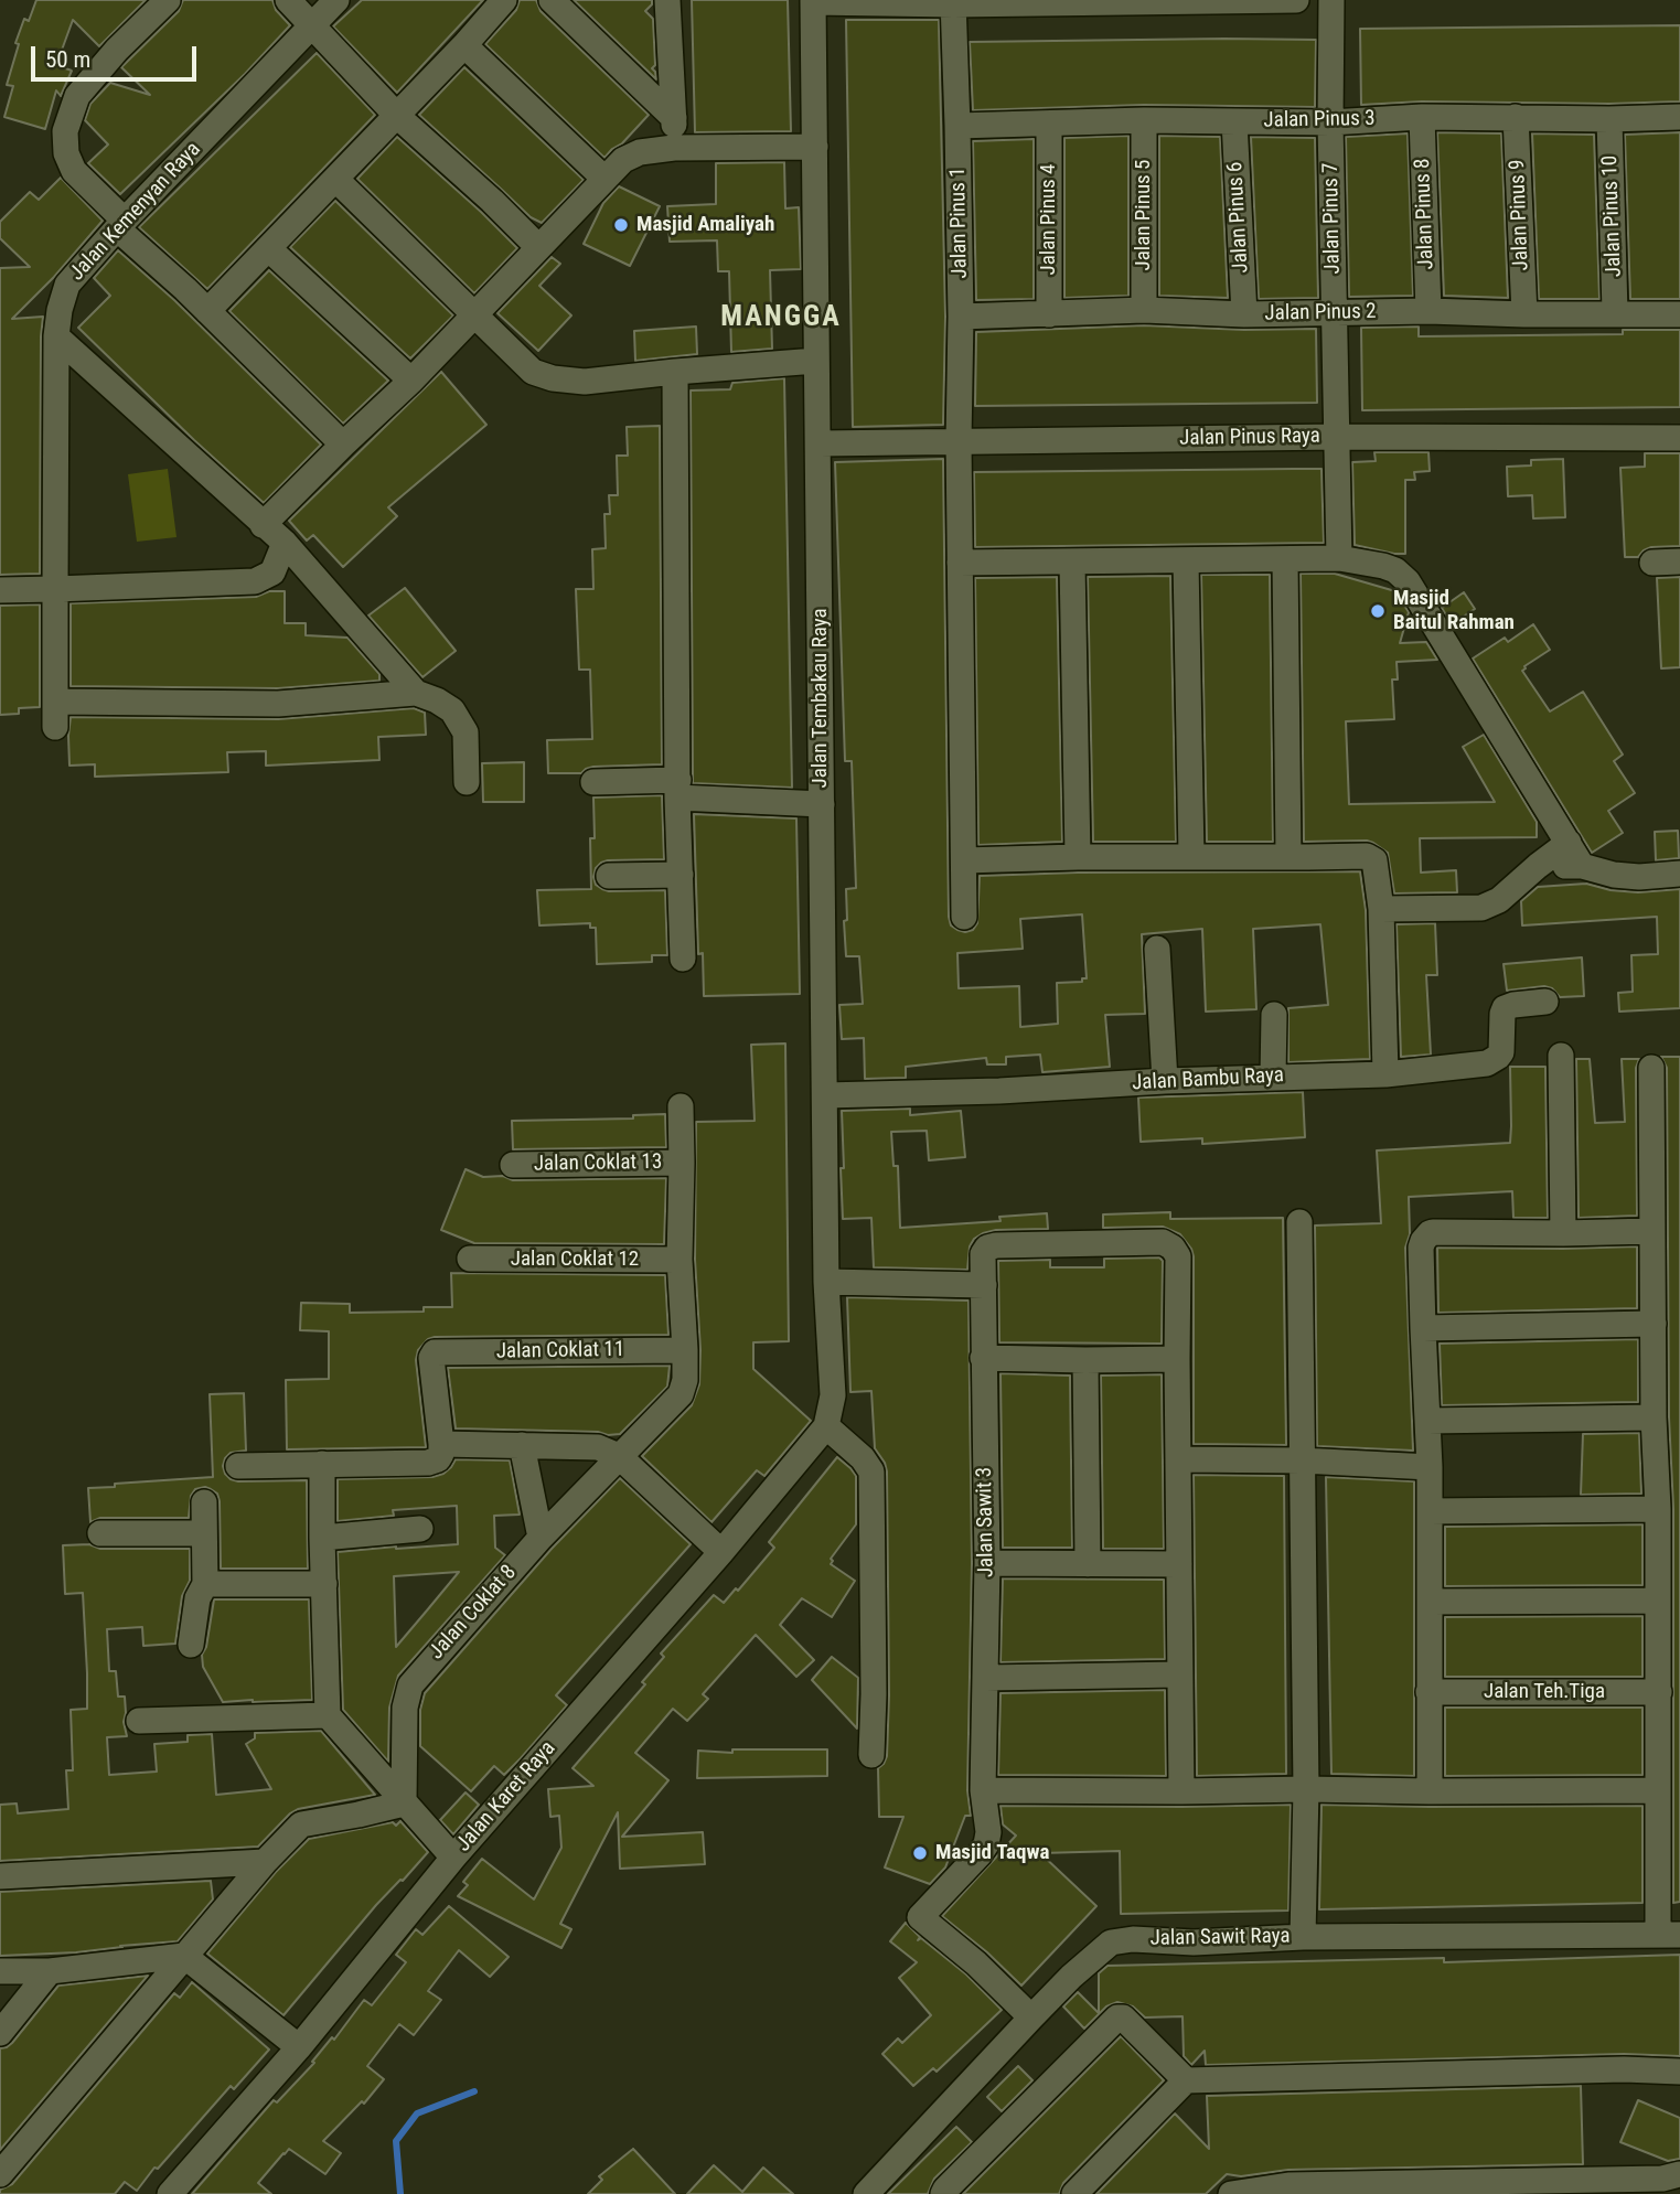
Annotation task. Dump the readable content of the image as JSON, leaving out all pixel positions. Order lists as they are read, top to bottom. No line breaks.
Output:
{"streets":{"street":["Jalan Pinus 3","Jalan Kemenyan Raya","Jalan Pinus 8","Jalan Pinus 5","Jalan Pinus 9","Jalan Pinus 10","Jalan Pinus 6","Jalan Pinus 7","Jalan Pinus 4","Jalan Pinus 1","Jalan Pinus 2","Jalan Pinus Raya","Jalan Tembakau Raya","Jalan Bambu Raya","Jalan Coklat 13","Jalan Coklat 12","Jalan Coklat 11","Jalan Sawit 3","Jalan Coklat 8","Jalan Teh.Tiga","Jalan Karet Raya","Jalan Sawit Raya"]},"crossings":[["Jalan Pinus 3","Jalan Pinus 8"],["Jalan Pinus 3","Jalan Pinus 5"],["Jalan Pinus 3","Jalan Pinus 9"],["Jalan Pinus 3","Jalan Pinus 10"],["Jalan Pinus 3","Jalan Pinus 6"],["Jalan Pinus 3","Jalan Pinus 7"],["Jalan Pinus 3","Jalan Pinus 4"],["Jalan Pinus 3","Jalan Pinus 1"],["Jalan Pinus 8","Jalan Pinus 2"],["Jalan Pinus 5","Jalan Pinus 2"],["Jalan Pinus 9","Jalan Pinus 2"],["Jalan Pinus 10","Jalan Pinus 2"],["Jalan Pinus 6","Jalan Pinus 2"],["Jalan Pinus 7","Jalan Pinus 2"],["Jalan Pinus 7","Jalan Pinus Raya"],["Jalan Pinus 4","Jalan Pinus 2"],["Jalan Pinus 1","Jalan Pinus 2"],["Jalan Pinus 1","Jalan Pinus Raya"],["Jalan Pinus Raya","Jalan Tembakau Raya"],["Jalan Tembakau Raya","Jalan Bambu Raya"],["Jalan Tembakau Raya","Jalan Karet Raya"],["Jalan Coklat 13","Jalan Coklat 8"],["Jalan Coklat 12","Jalan Coklat 8"],["Jalan Coklat 11","Jalan Coklat 8"],["Jalan Sawit 3","Jalan Sawit Raya"]],"districts":["MANGGA"],"places":["Masjid Amaliyah","Masjid Baitul Rahman","Masjid Taqwa"],"scale_bar":"50 m"}
